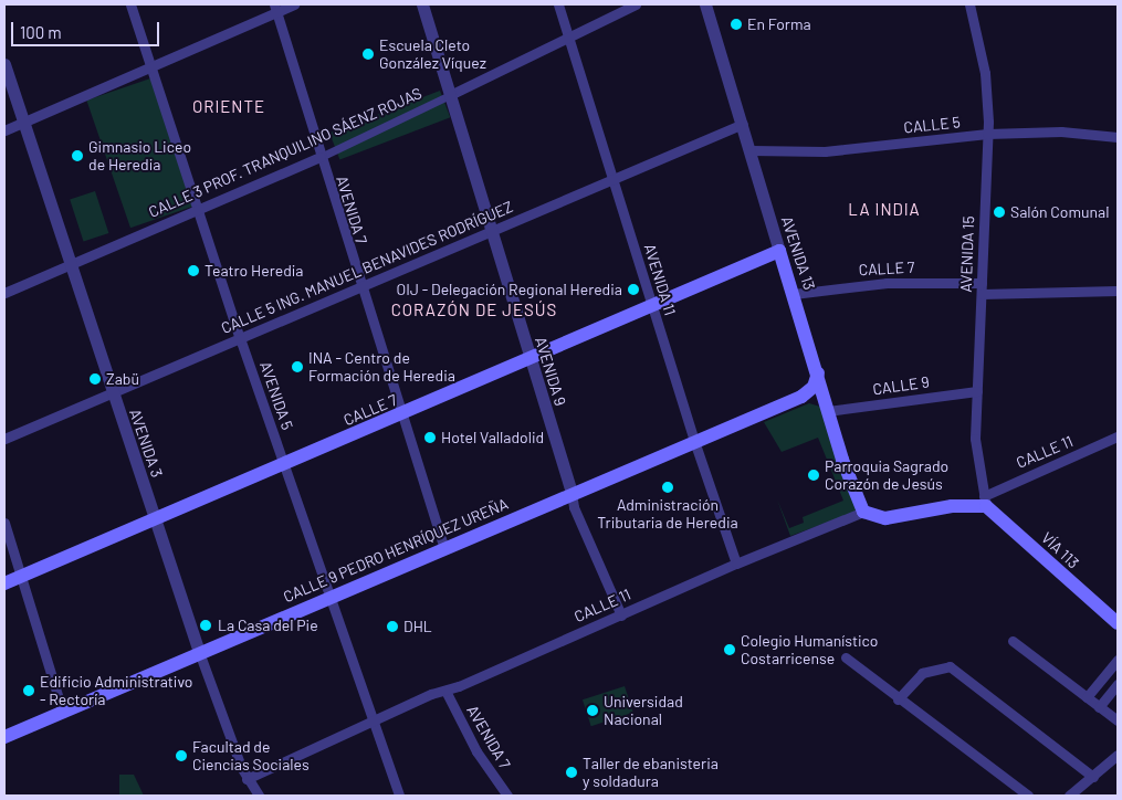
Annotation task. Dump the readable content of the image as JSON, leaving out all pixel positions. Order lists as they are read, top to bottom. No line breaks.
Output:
{"streets":{"main road":["AVENIDA 13","CALLE 7","CALLE 11","CALLE 9 PEDRO HENRÍQUEZ UREÑA","VÍA 113"],"street":["CALLE 5","CALLE 3 PROF. TRANQUILINO SÁENZ ROJAS","AVENIDA 7","AVENIDA 15","CALLE 5 ING. MANUEL BENAVIDES RODRÍGUEZ","AVENIDA 11","AVENIDA 9","CALLE 9","AVENIDA 5","AVENIDA 3"]},"crossings":[["CALLE 5","AVENIDA 13"],["CALLE 5","AVENIDA 15"],["CALLE 3 PROF. TRANQUILINO SÁENZ ROJAS","AVENIDA 7"],["CALLE 3 PROF. TRANQUILINO SÁENZ ROJAS","AVENIDA 11"],["CALLE 3 PROF. TRANQUILINO SÁENZ ROJAS","AVENIDA 9"],["CALLE 3 PROF. TRANQUILINO SÁENZ ROJAS","AVENIDA 5"],["CALLE 3 PROF. TRANQUILINO SÁENZ ROJAS","AVENIDA 3"],["AVENIDA 7","CALLE 5 ING. MANUEL BENAVIDES RODRÍGUEZ"],["AVENIDA 7","CALLE 7"],["AVENIDA 7","CALLE 11"],["AVENIDA 7","CALLE 9 PEDRO HENRÍQUEZ UREÑA"],["AVENIDA 13","CALLE 5 ING. MANUEL BENAVIDES RODRÍGUEZ"],["AVENIDA 13","CALLE 7"],["AVENIDA 13","CALLE 9"],["AVENIDA 13","CALLE 11"],["AVENIDA 15","CALLE 7"],["AVENIDA 15","CALLE 9"],["AVENIDA 15","CALLE 11"],["AVENIDA 15","VÍA 113"],["CALLE 5 ING. MANUEL BENAVIDES RODRÍGUEZ","AVENIDA 11"],["CALLE 5 ING. MANUEL BENAVIDES RODRÍGUEZ","AVENIDA 9"],["CALLE 5 ING. MANUEL BENAVIDES RODRÍGUEZ","AVENIDA 5"],["CALLE 5 ING. MANUEL BENAVIDES RODRÍGUEZ","AVENIDA 3"],["CALLE 7","AVENIDA 11"],["CALLE 7","AVENIDA 9"],["CALLE 7","AVENIDA 5"],["CALLE 7","AVENIDA 3"],["AVENIDA 11","CALLE 11"],["AVENIDA 11","CALLE 9 PEDRO HENRÍQUEZ UREÑA"],["AVENIDA 9","CALLE 11"],["AVENIDA 9","CALLE 9 PEDRO HENRÍQUEZ UREÑA"],["AVENIDA 5","CALLE 11"],["AVENIDA 5","CALLE 9 PEDRO HENRÍQUEZ UREÑA"],["AVENIDA 3","CALLE 11"],["AVENIDA 3","CALLE 9 PEDRO HENRÍQUEZ UREÑA"],["CALLE 11","VÍA 113"]],"districts":["ORIENTE","LA INDIA","CORAZÓN DE JESÚS"],"places":["En Forma","Escuela Cleto González Víquez","Gimnasio Liceo de Heredia","Salón Comunal","Teatro Heredia","OIJ - Delegación Regional Heredia","INA - Centro de Formación de Heredia","Zabü","Hotel Valladolid","Parroquia Sagrado Corazón de Jesús","Administración Tributaria de Heredia","La Casa del Pie","DHL","Colegio Humanístico Costarricense","Edificio Administrativo - Rectoría","Universidad Nacional","Facultad de Ciencias Sociales","Taller de ebanisteria y soldadura"],"scale_bar":"100 m"}
